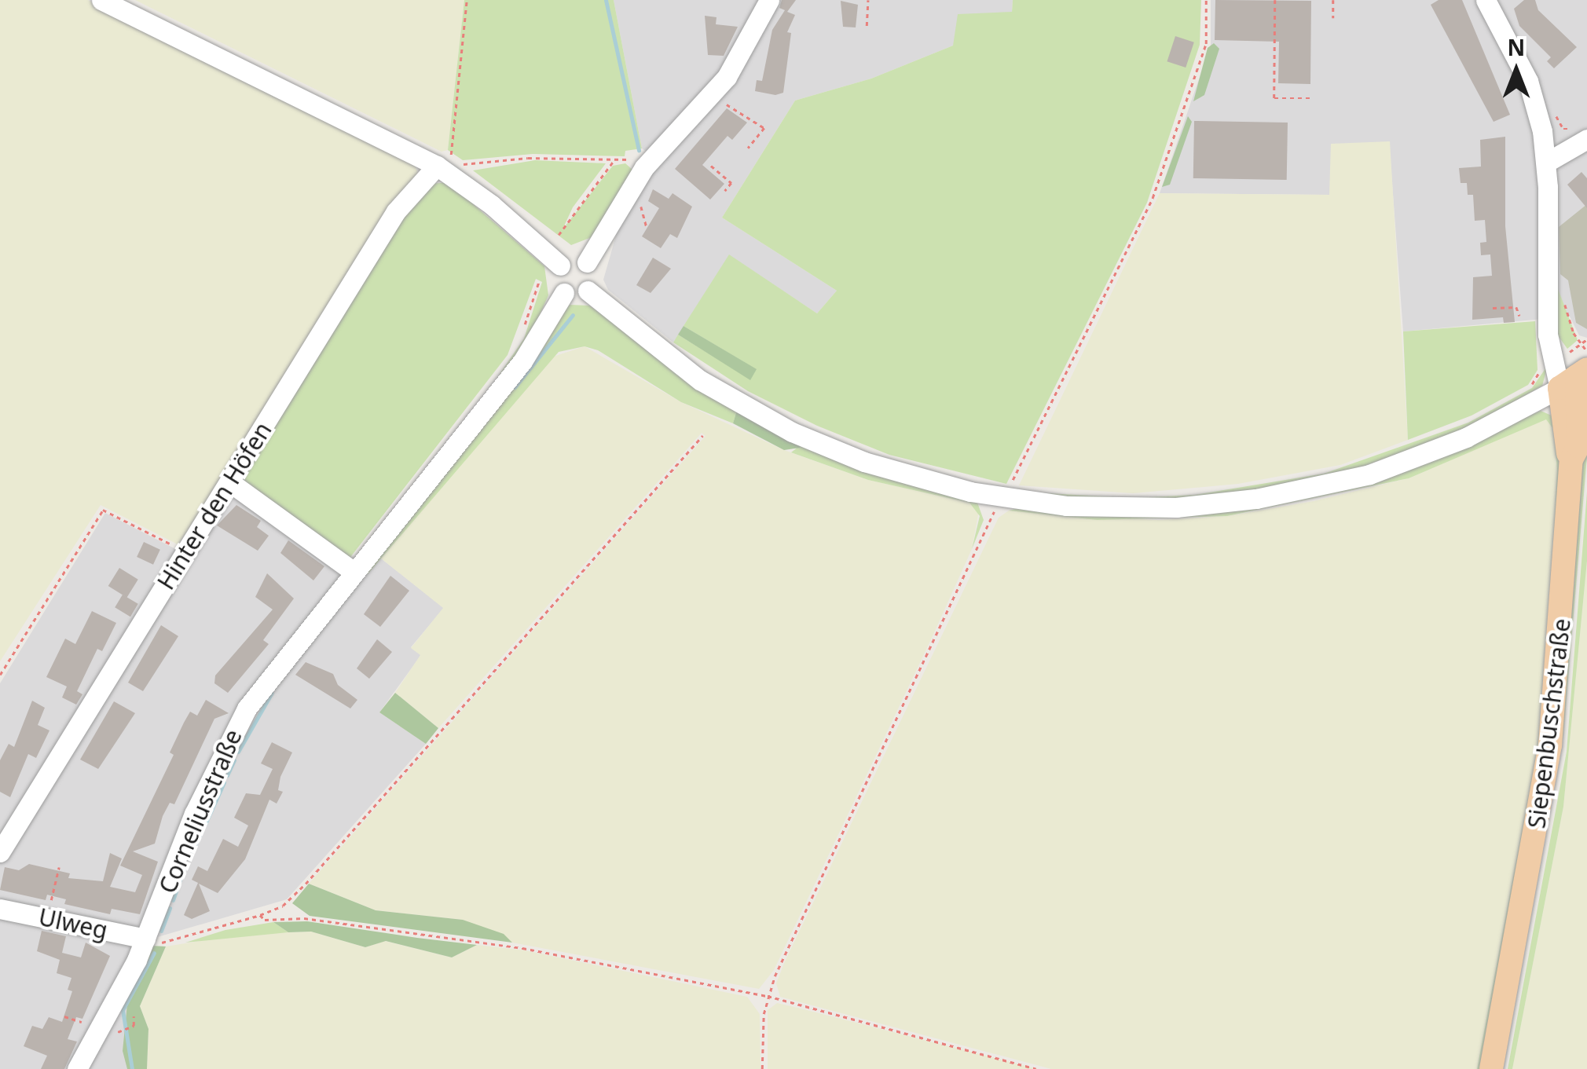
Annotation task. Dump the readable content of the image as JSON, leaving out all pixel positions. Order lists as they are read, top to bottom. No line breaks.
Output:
{"streets":{"main road":["Siepenbuschstraße"],"street":["Hinter den Höfen","Corneliusstraße","Ulweg"]},"crossings":[["Corneliusstraße","Ulweg"]],"north":"top"}
